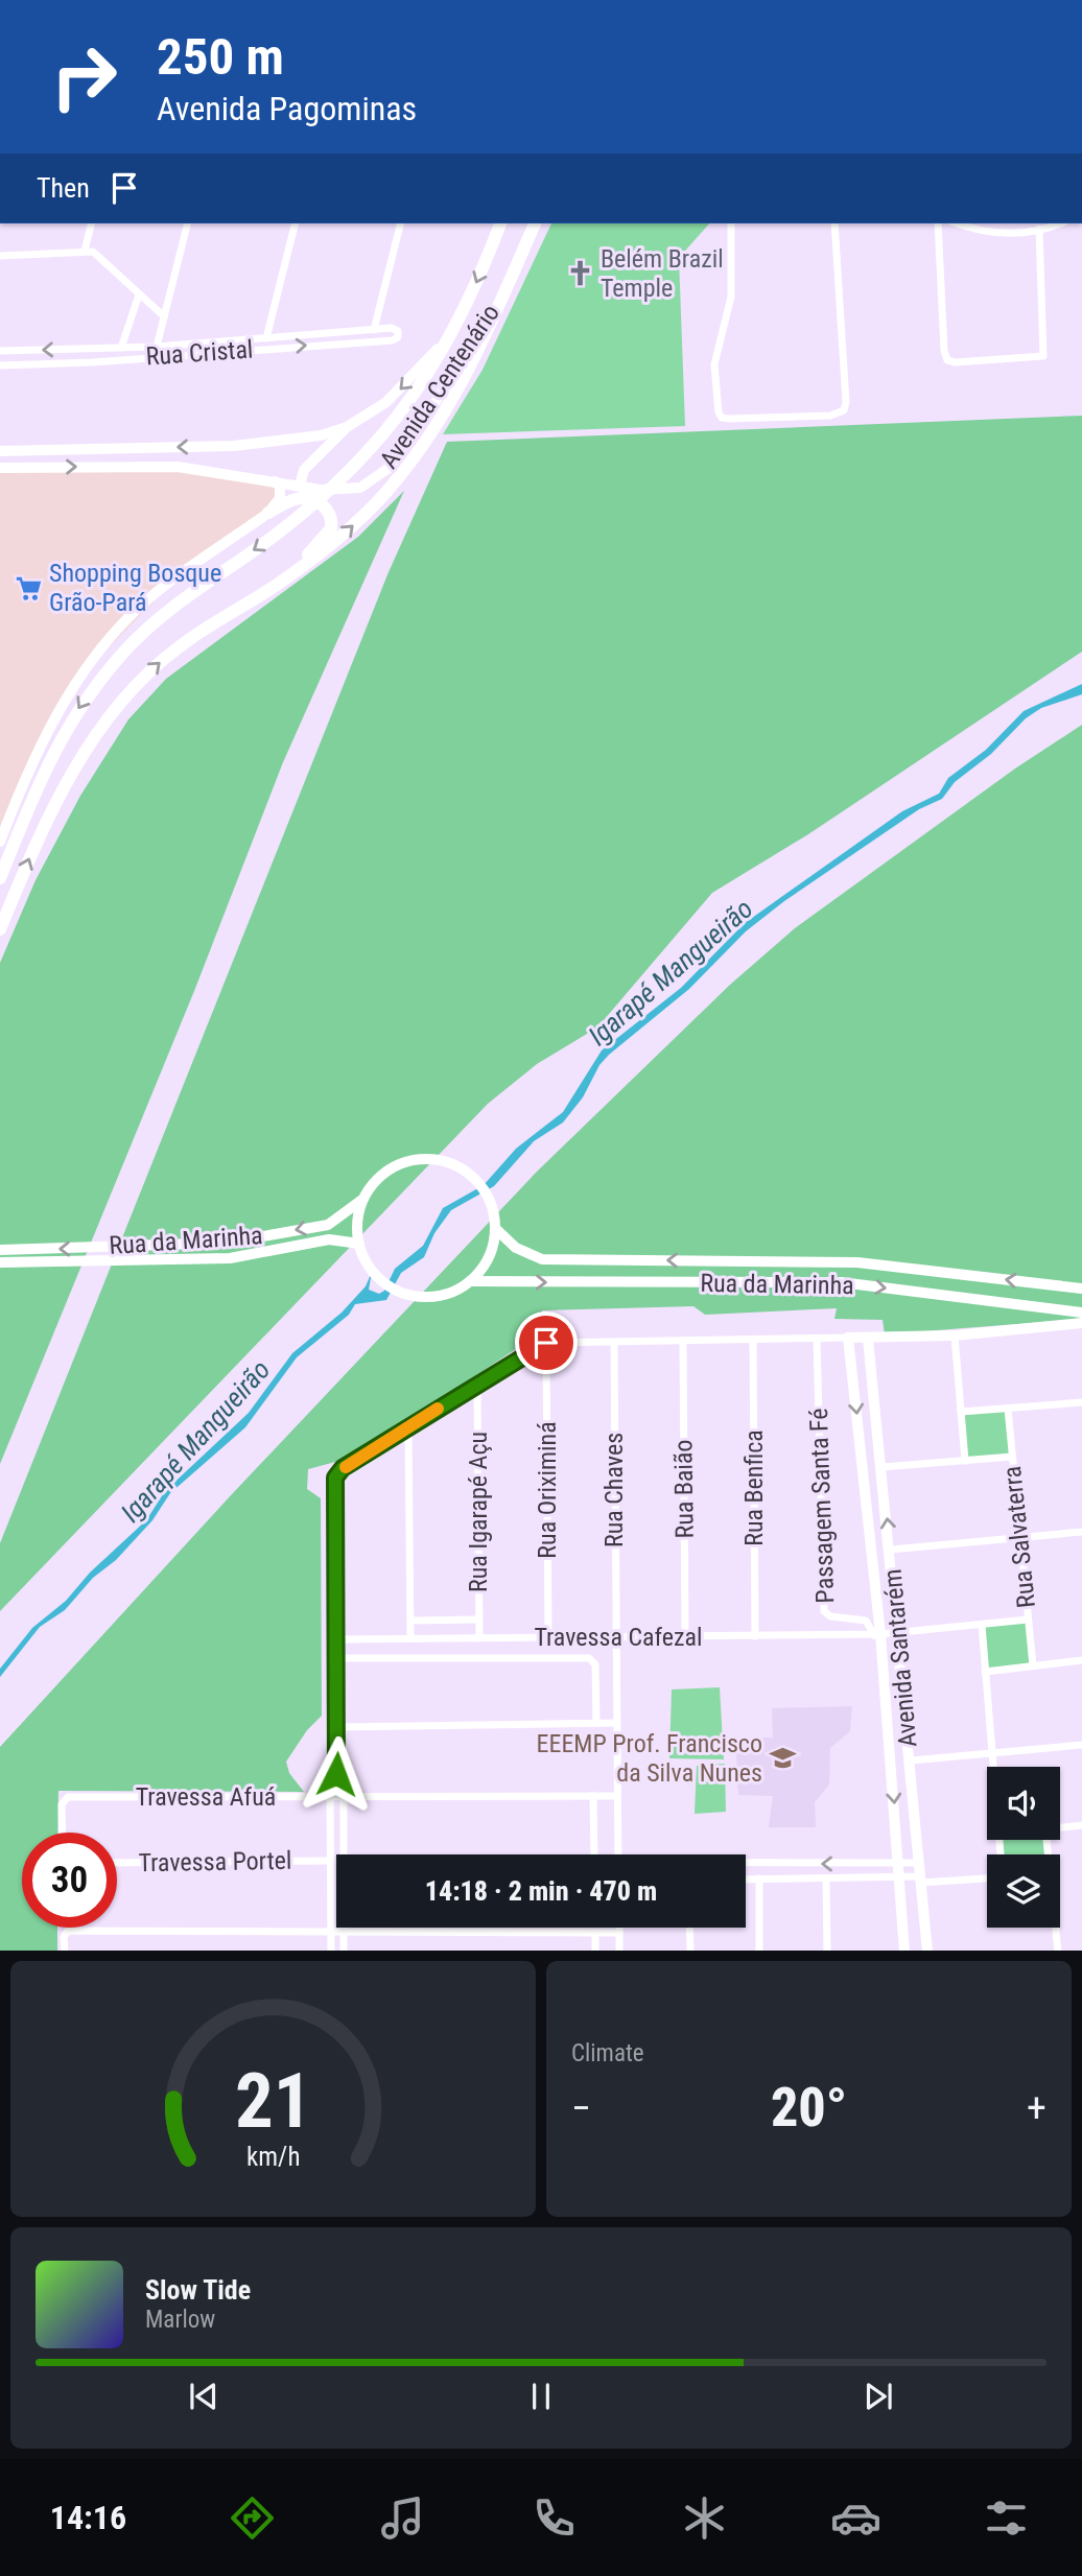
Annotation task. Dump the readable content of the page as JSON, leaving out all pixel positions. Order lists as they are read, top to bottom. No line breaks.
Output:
{"streets":{"main road":["Avenida Centenário","Rua da Marinha","Avenida Santarém"],"street":["Rua Cristal","Rua Benfica","Rua Baião","Rua Oriximiná","Rua Chaves","Passagem Santa Fé","Rua Igarapé Açu","Rua Salvaterra","Travessa Cafezal","Travessa Afuá","Travessa Portel"]},"crossings":[["Rua da Marinha","Rua Benfica"],["Rua da Marinha","Rua Baião"],["Rua da Marinha","Rua Oriximiná"],["Rua da Marinha","Rua Chaves"],["Rua da Marinha","Passagem Santa Fé"],["Rua da Marinha","Avenida Santarém"],["Rua Benfica","Travessa Cafezal"],["Rua Baião","Travessa Cafezal"],["Rua Oriximiná","Travessa Cafezal"],["Rua Chaves","Travessa Cafezal"],["Rua Chaves","Travessa Afuá"],["Passagem Santa Fé","Travessa Cafezal"],["Passagem Santa Fé","Avenida Santarém"],["Rua Igarapé Açu","Travessa Cafezal"],["Rua Salvaterra","Travessa Cafezal"],["Travessa Cafezal","Avenida Santarém"]],"water":["Igarapé Mangueirão"],"places":{"church":["Belém Brazil Temple"],"supermarket":["Shopping Bosque Grão-Pará"],"school or university":["EEEMP Prof. Francisco da Silva Nunes"]},"page":{"turn":["250 m","Avenida Pagominas"],"then":"Then","limit":"30","trip":"14:18 · 2 min · 470 m","tile":"Climate","heat":["−","20°","+"],"song":["Slow Tide","Marlow"],"tabs":"14:16","gauge":["21","km/h"]}}
